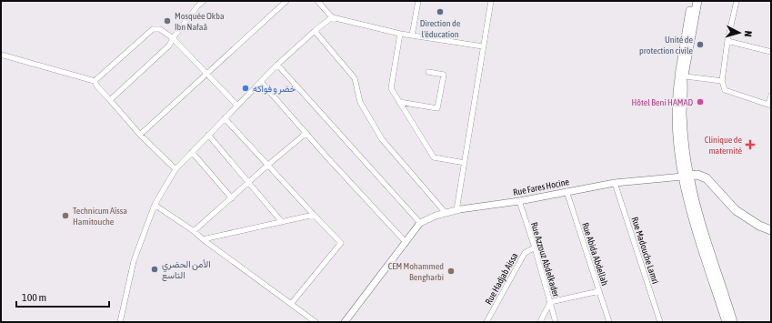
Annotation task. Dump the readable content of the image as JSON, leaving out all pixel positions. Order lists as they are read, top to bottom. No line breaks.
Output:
{"streets":{"main road":["Rue Fares Hocine"],"street":["Rue Madouche Lamri","Rue Abida Abdellah","Rue Azzouz Abdelkader","Rue Hadjab Aissa"]},"crossings":[["Rue Fares Hocine","Rue Madouche Lamri"],["Rue Fares Hocine","Rue Abida Abdellah"],["Rue Fares Hocine","Rue Azzouz Abdelkader"],["Rue Azzouz Abdelkader","Rue Hadjab Aissa"]],"places":{"other":["Direction de l'éducation","Mosquée Okba Ibn Nafaâ","Unité de protection civile","خضر و فواكه","Hôtel Beni HAMAD","Technicum Aïssa Hamitouche","الأمن الحضري التاسع","CEM Mohammed Bengharbi"],"health":["Clinique de maternité"]},"scale_bar":"100 m","north":"right"}
